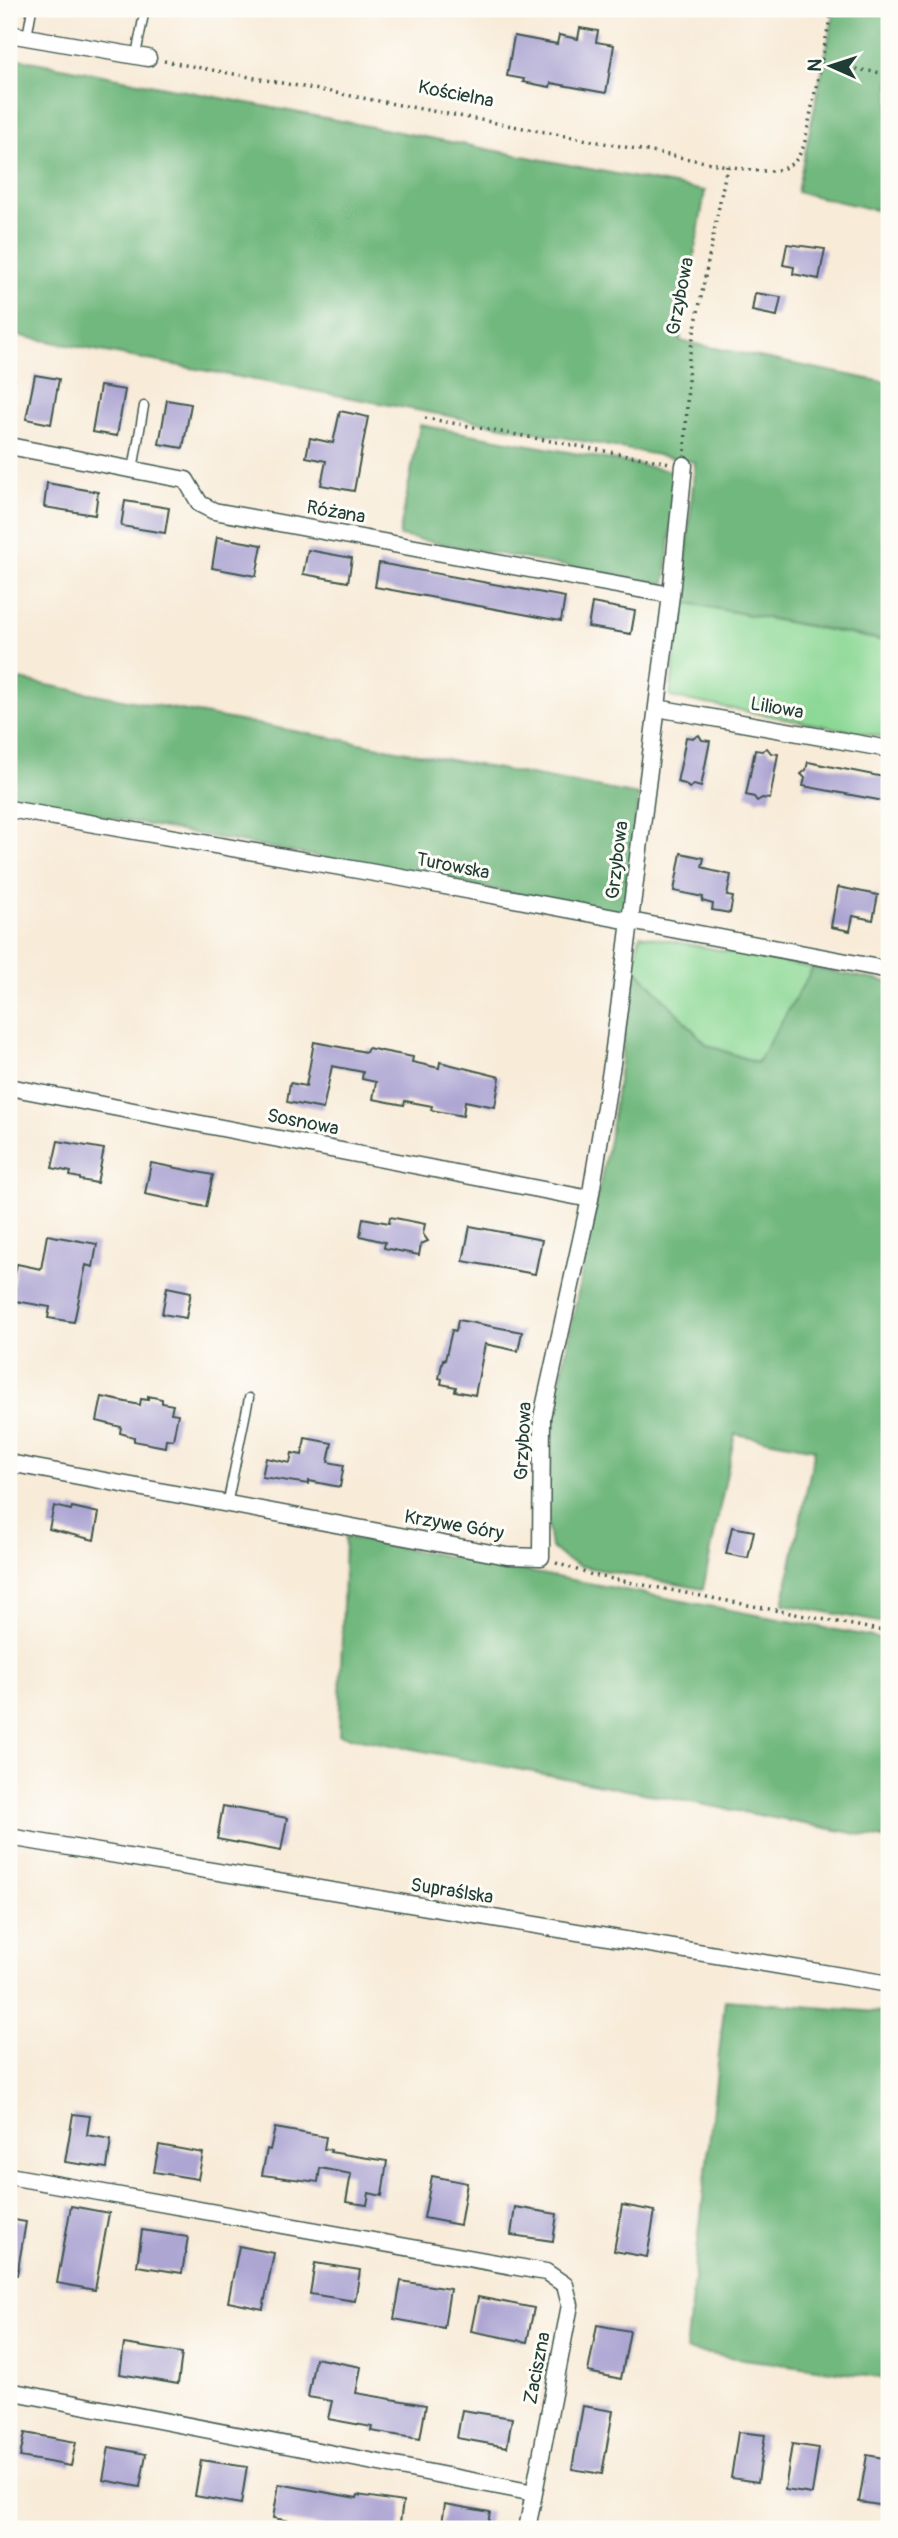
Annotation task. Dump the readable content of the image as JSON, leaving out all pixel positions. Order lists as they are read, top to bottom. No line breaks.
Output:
{"streets":{"street":["Grzybowa","Różana","Liliowa","Turowska","Sosnowa","Krzywe Góry","Supraślska","Zaciszna"],"path":["Kościelna"]},"crossings":[["Kościelna","Grzybowa"],["Grzybowa","Różana"],["Grzybowa","Liliowa"],["Grzybowa","Turowska"],["Grzybowa","Sosnowa"],["Grzybowa","Krzywe Góry"]],"north":"left"}
